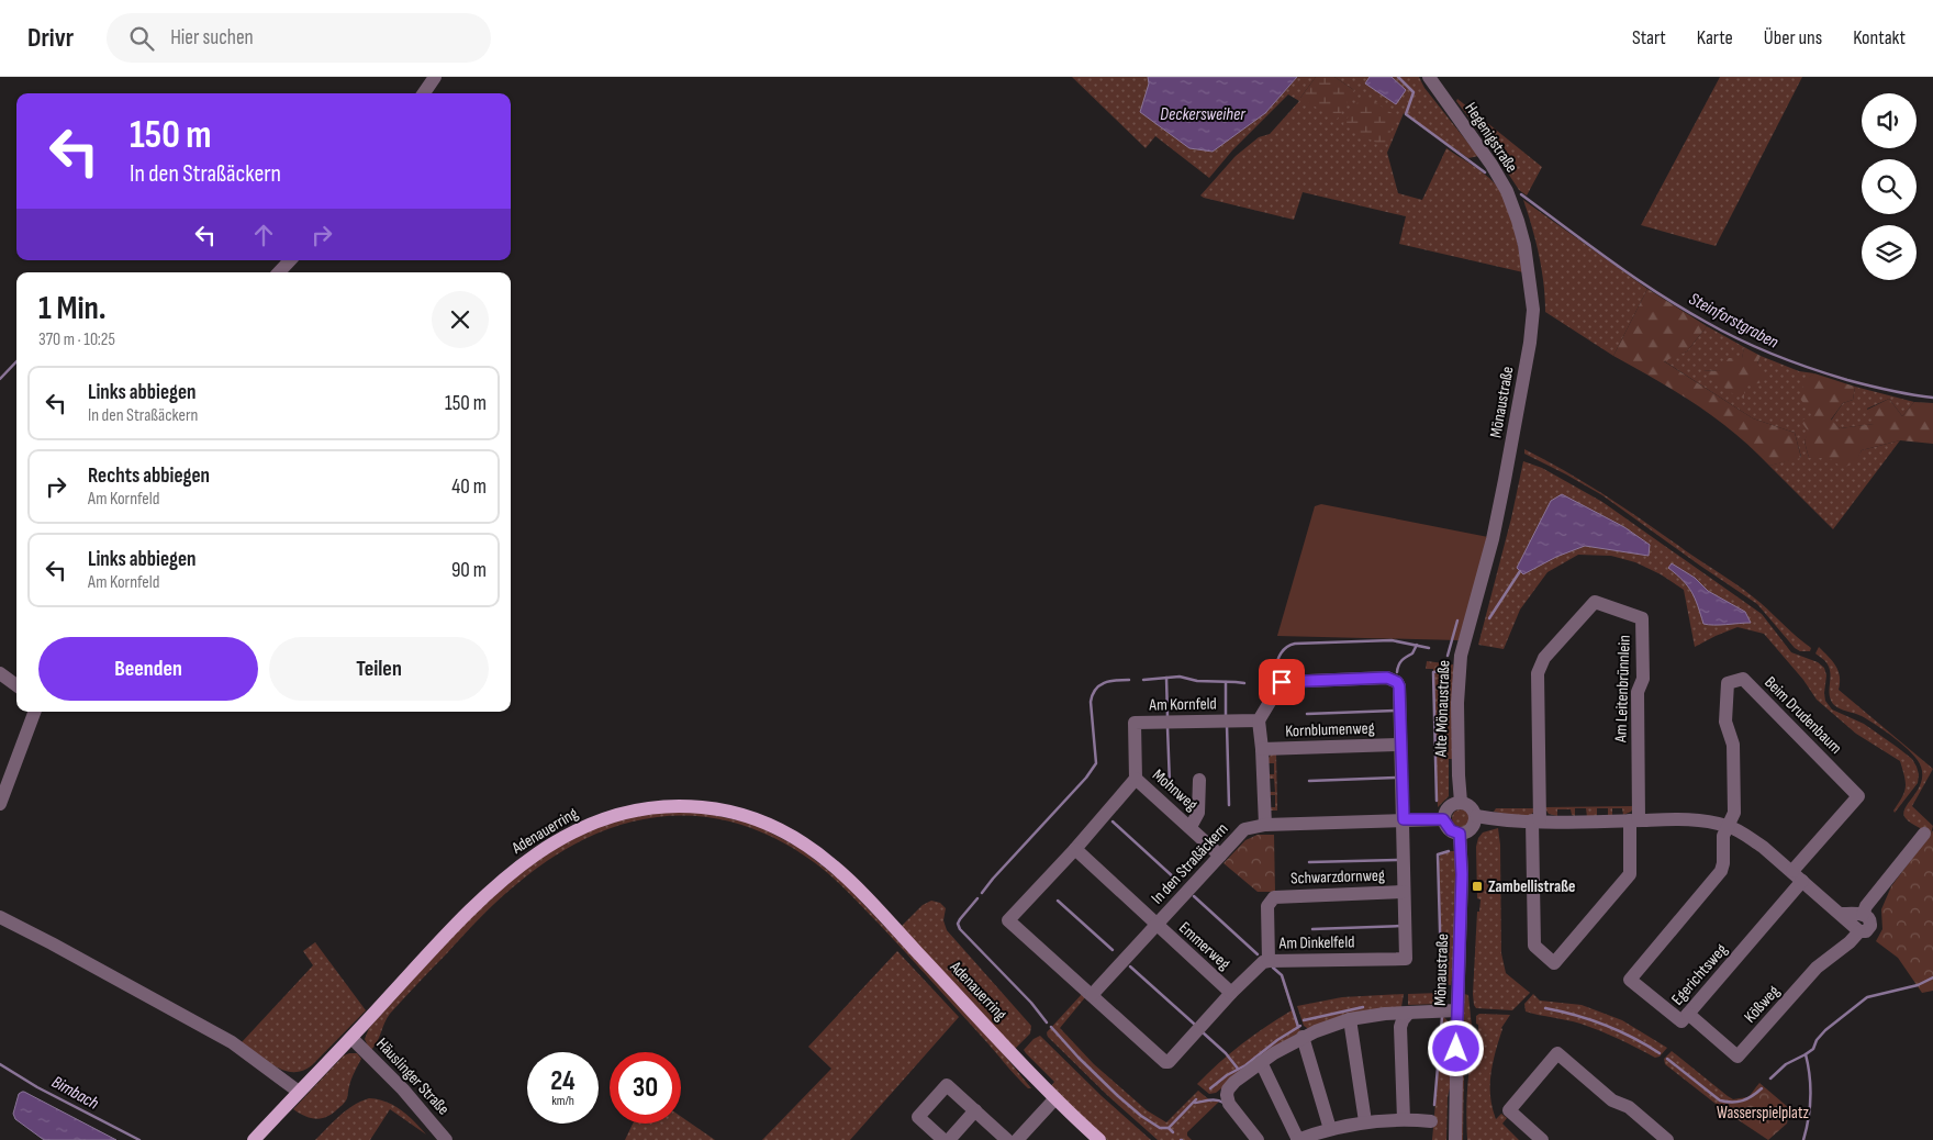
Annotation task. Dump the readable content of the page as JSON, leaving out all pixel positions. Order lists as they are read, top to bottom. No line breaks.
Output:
{"streets":{"main road":["Adenauerring"],"street":["Hegenigstraße","Mönaustraße","Am Leitenbrünnlein","Am Kornfeld","Alte Mönaustraße","Beim Drudenbaum","Kornblumenweg","Mohnweg","In den Straßäckern","Schwarzdornweg","Am Dinkelfeld","Emmerweg","Egerichtsweg","Kößweg","Häuslinger Straße"]},"crossings":[["Hegenigstraße","Mönaustraße"],["Mönaustraße","Alte Mönaustraße"],["Mönaustraße","In den Straßäckern"],["Am Kornfeld","Kornblumenweg"],["Am Kornfeld","Mohnweg"],["Alte Mönaustraße","In den Straßäckern"],["Beim Drudenbaum","Egerichtsweg"],["Kornblumenweg","In den Straßäckern"],["Mohnweg","In den Straßäckern"],["Adenauerring","Häuslinger Straße"],["In den Straßäckern","Am Dinkelfeld"],["In den Straßäckern","Emmerweg"],["Schwarzdornweg","Am Dinkelfeld"],["Am Dinkelfeld","Emmerweg"],["Egerichtsweg","Kößweg"]],"water":["Deckersweiher","Steinforstgraben","Bimbach"],"parks":["Wasserspielplatz"],"places":{"transit":["Zambellistraße"]},"page":{"header":"Drivr","search":"Hier suchen","nav":["Start","Karte","Über uns","Kontakt"],"turn":["150 m","In den Straßäckern"],"heading":["1 Min.","370 m · 10:25"],"list":[{"name":"Links abbiegen","note":"In den Straßäckern","value":"150 m"},{"name":"Rechts abbiegen","note":"Am Kornfeld","value":"40 m"},{"name":"Links abbiegen","note":"Am Kornfeld","value":"90 m"}],"buttons":["Beenden","Teilen"],"speed":"24 km/h","limit":"30"}}
